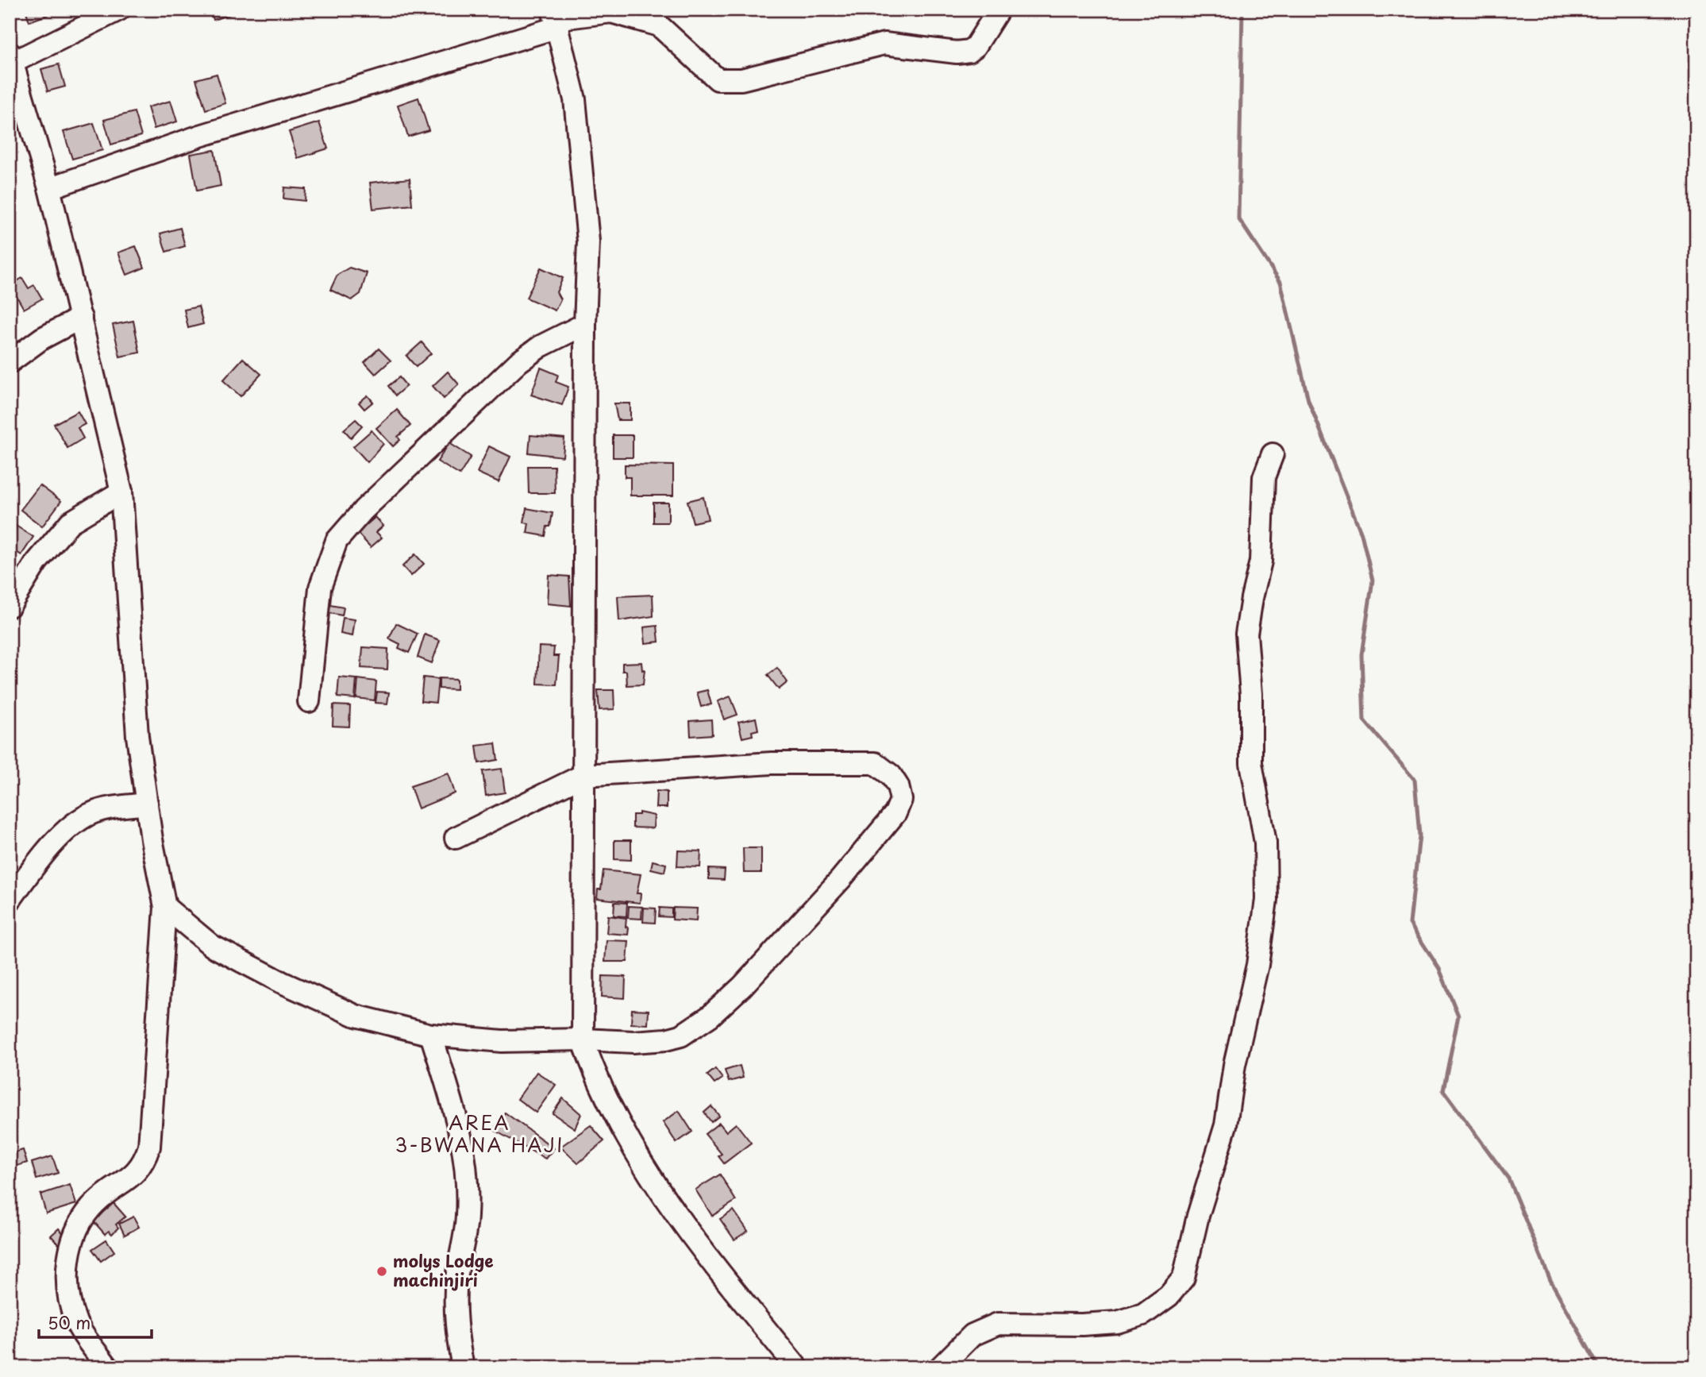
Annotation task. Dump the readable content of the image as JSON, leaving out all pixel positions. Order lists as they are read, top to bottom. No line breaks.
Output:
{"districts":["AREA 3-BWANA HAJI"],"places":["molys Lodge machinjiri"],"scale_bar":"50 m"}
